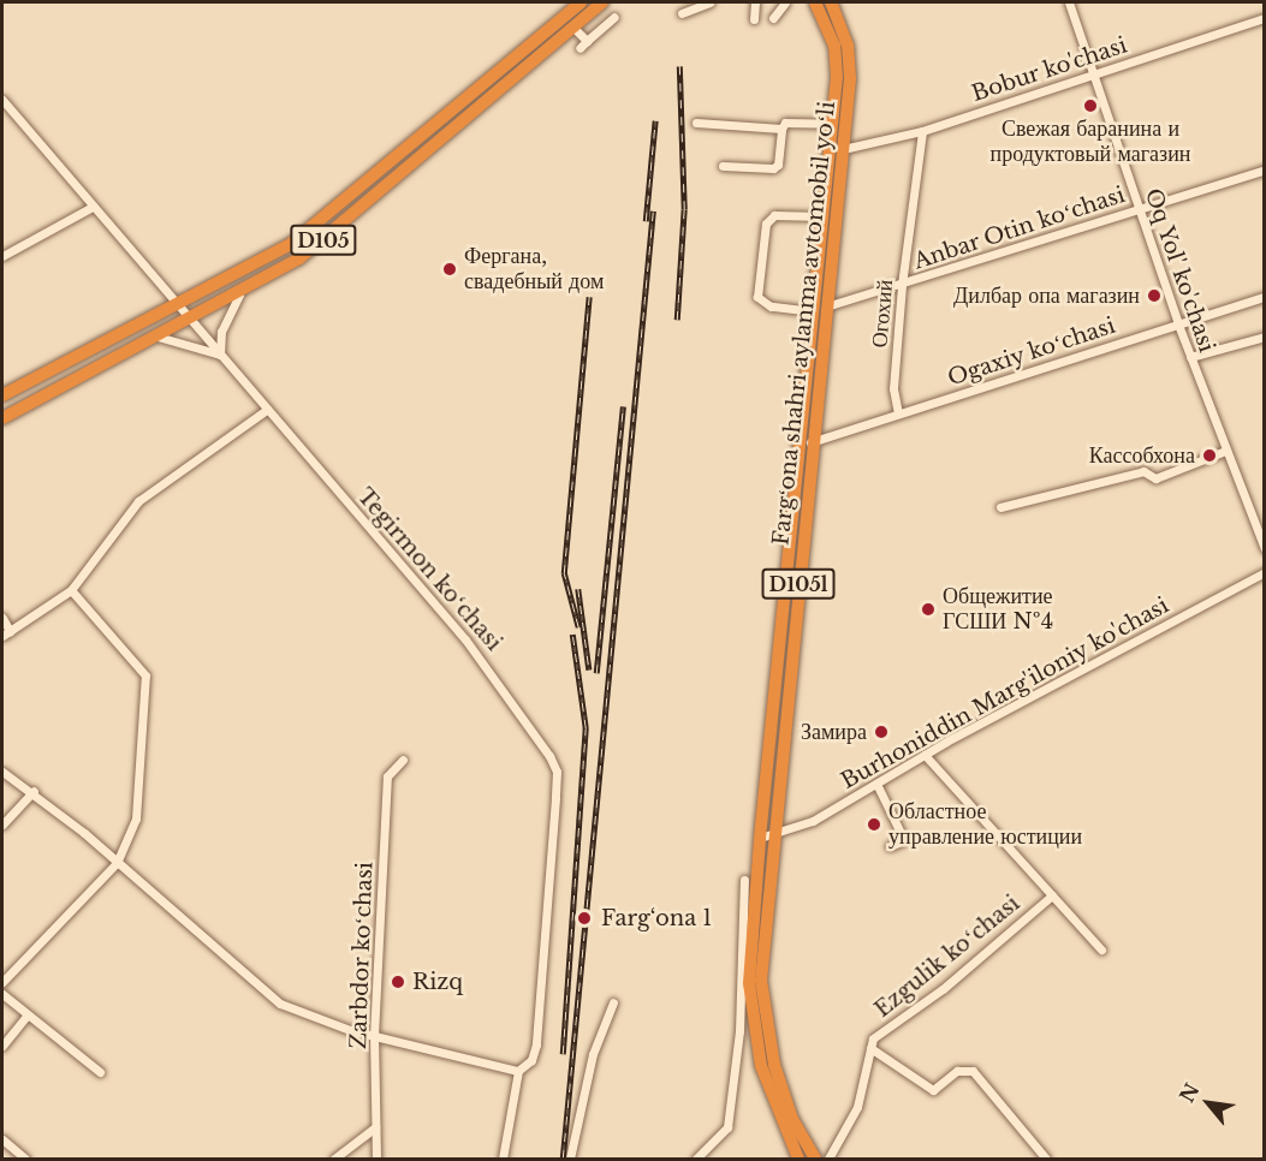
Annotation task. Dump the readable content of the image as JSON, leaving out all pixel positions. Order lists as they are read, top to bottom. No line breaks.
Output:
{"streets":{"highway":["D105","Fargʻona shahri aylanma avtomobil yoʻli","D105l"],"street":["Bobur ko'chasi","Anbar Otin koʻchasi","Oq Yol' ko'chasi","Огохий","Ogaxiy koʻchasi","Tegirmon koʻchasi","Burhoniddin Marg'iloniy ko'chasi","Zarbdor koʻchasi","Ezgulik koʻchasi"]},"crossings":[["Bobur ko'chasi","Oq Yol' ko'chasi"],["Bobur ko'chasi","Огохий"],["Bobur ko'chasi","Fargʻona shahri aylanma avtomobil yoʻli"],["Anbar Otin koʻchasi","Oq Yol' ko'chasi"],["Anbar Otin koʻchasi","Огохий"],["Anbar Otin koʻchasi","Fargʻona shahri aylanma avtomobil yoʻli"],["D105","Tegirmon koʻchasi"],["Oq Yol' ko'chasi","Ogaxiy koʻchasi"],["Огохий","Ogaxiy koʻchasi"],["Fargʻona shahri aylanma avtomobil yoʻli","Ogaxiy koʻchasi"],["Fargʻona shahri aylanma avtomobil yoʻli","Burhoniddin Marg'iloniy ko'chasi"]],"places":["Свежая баранина и продуктовый магазин","Фергана, свадебный дом","Дилбар опа магазин","Кассобхона","Общежитие ГСШИ №4","Замира","Областное управление юстиции","Farg‘ona 1","Rizq"],"north":"top left"}
